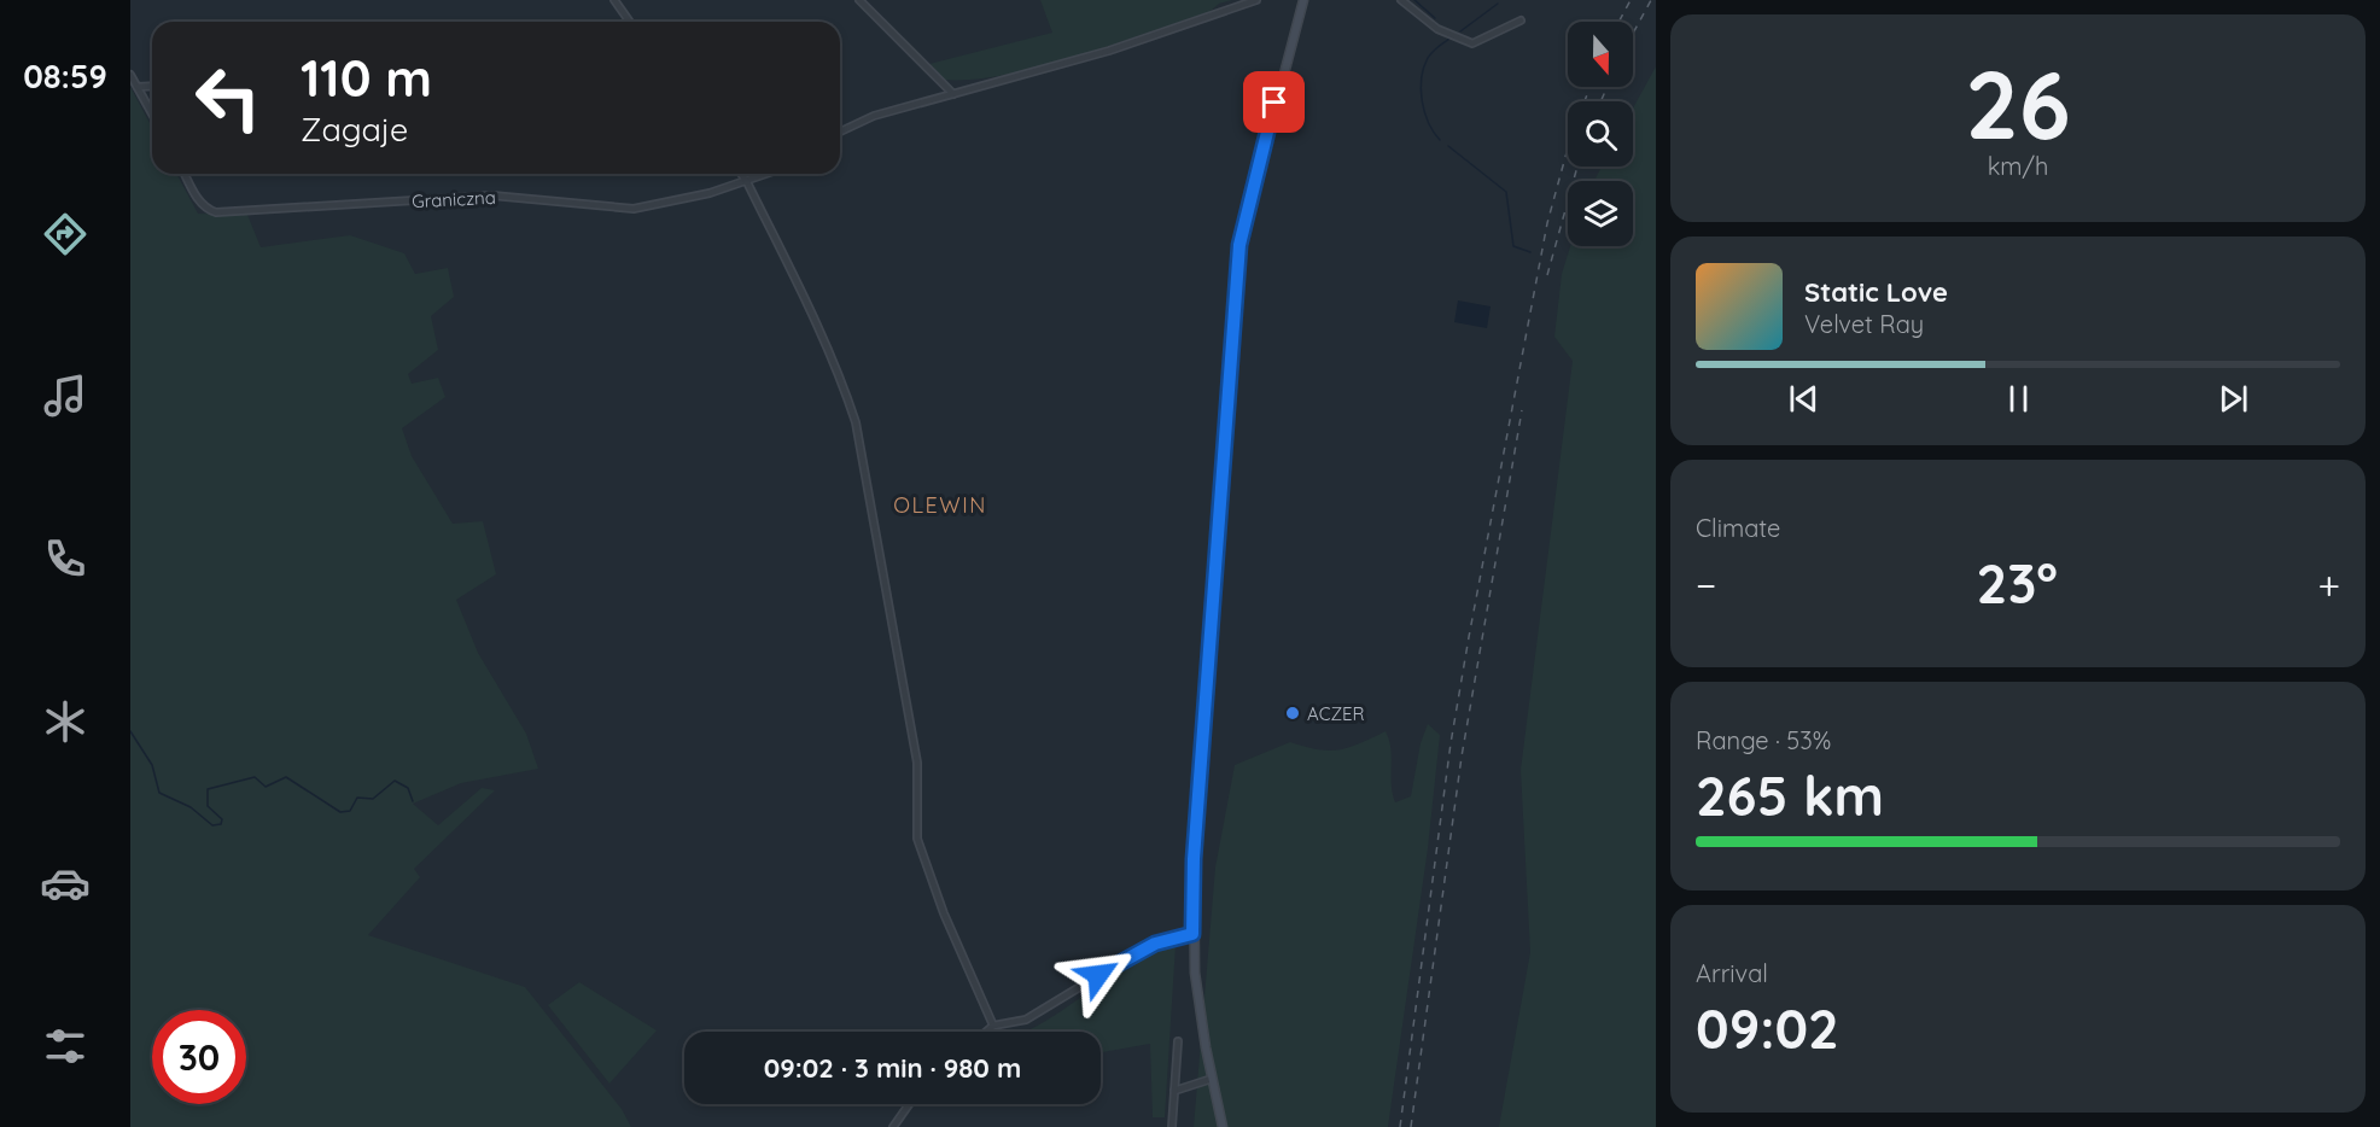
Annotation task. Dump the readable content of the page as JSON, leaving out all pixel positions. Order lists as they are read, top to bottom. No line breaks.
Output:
{"streets":{"street":["Graniczna"]},"districts":["OLEWIN"],"places":["ACZER"],"north":"bottom","page":{"tabs":"08:59","tile":[["26","km/h"],"Climate",["Range · 53%","265 km"],["Arrival","09:02"]],"turn":["110 m","Zagaje"],"song":["Static Love","Velvet Ray"],"heat":["−","23°","+"],"limit":"30","trip":"09:02 · 3 min · 980 m"}}
